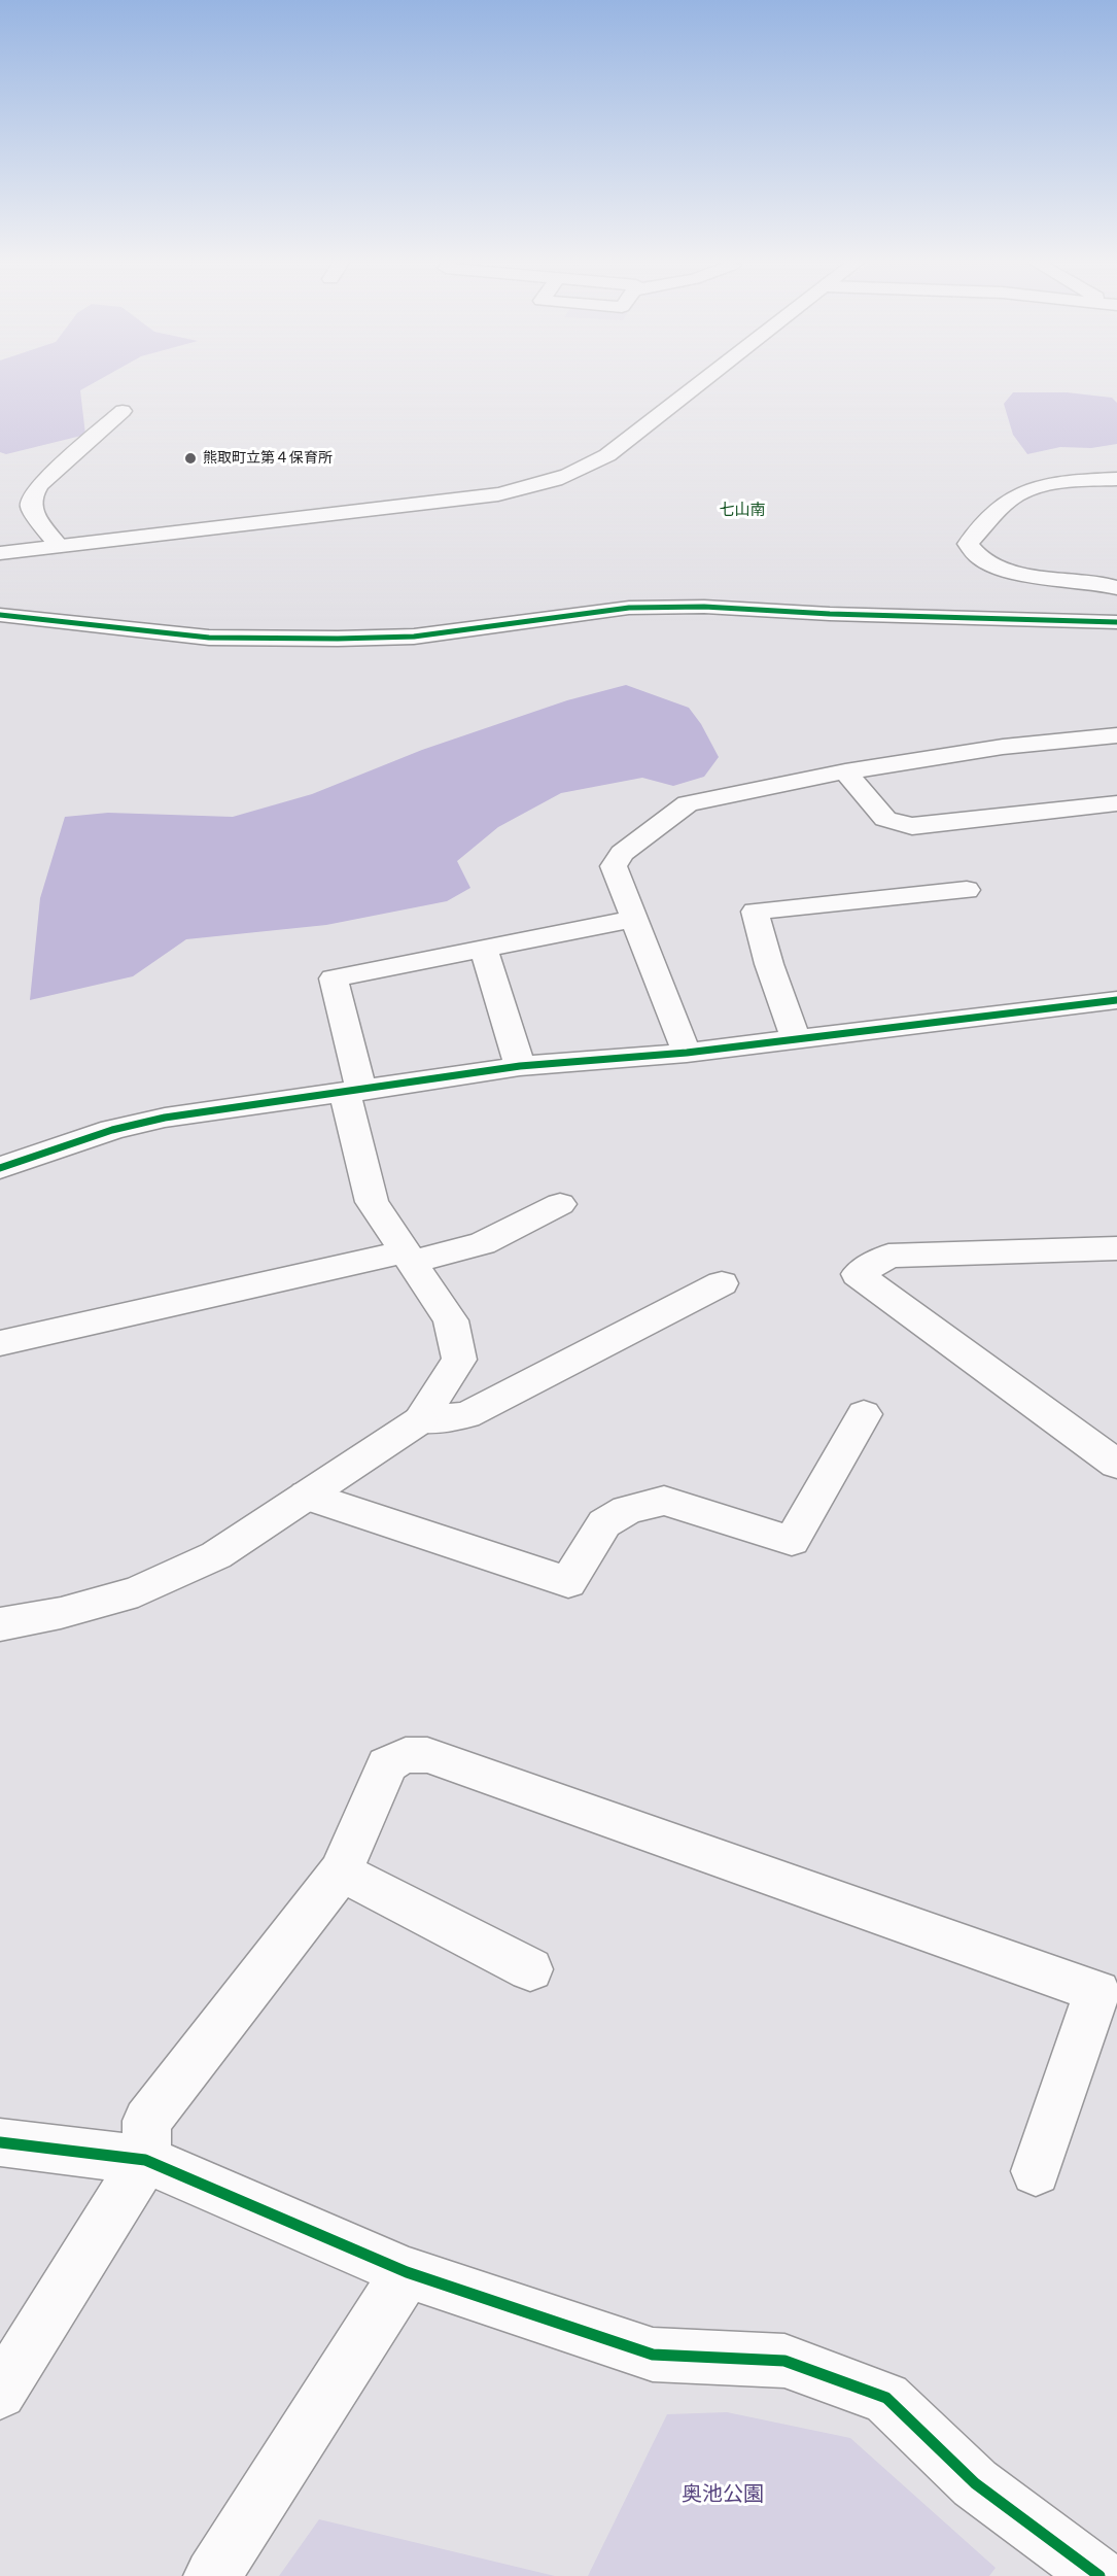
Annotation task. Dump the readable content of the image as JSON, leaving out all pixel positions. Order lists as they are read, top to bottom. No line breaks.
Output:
{"districts":["七山南"],"parks":["奥池公園"],"places":["熊取町立第４保育所"]}
